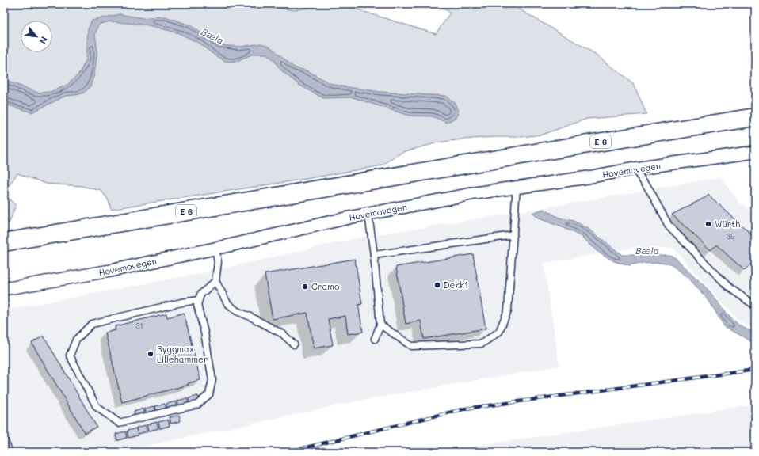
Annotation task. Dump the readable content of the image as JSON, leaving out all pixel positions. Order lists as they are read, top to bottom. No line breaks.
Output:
{"streets":{"highway":["E 6"],"street":["Hovemovegen"]},"water":["Bæla"],"places":["Würth","Dekk1","Cramo","Byggmax Lillehammer"],"house_numbers":["39","31"],"north":"bottom right"}
